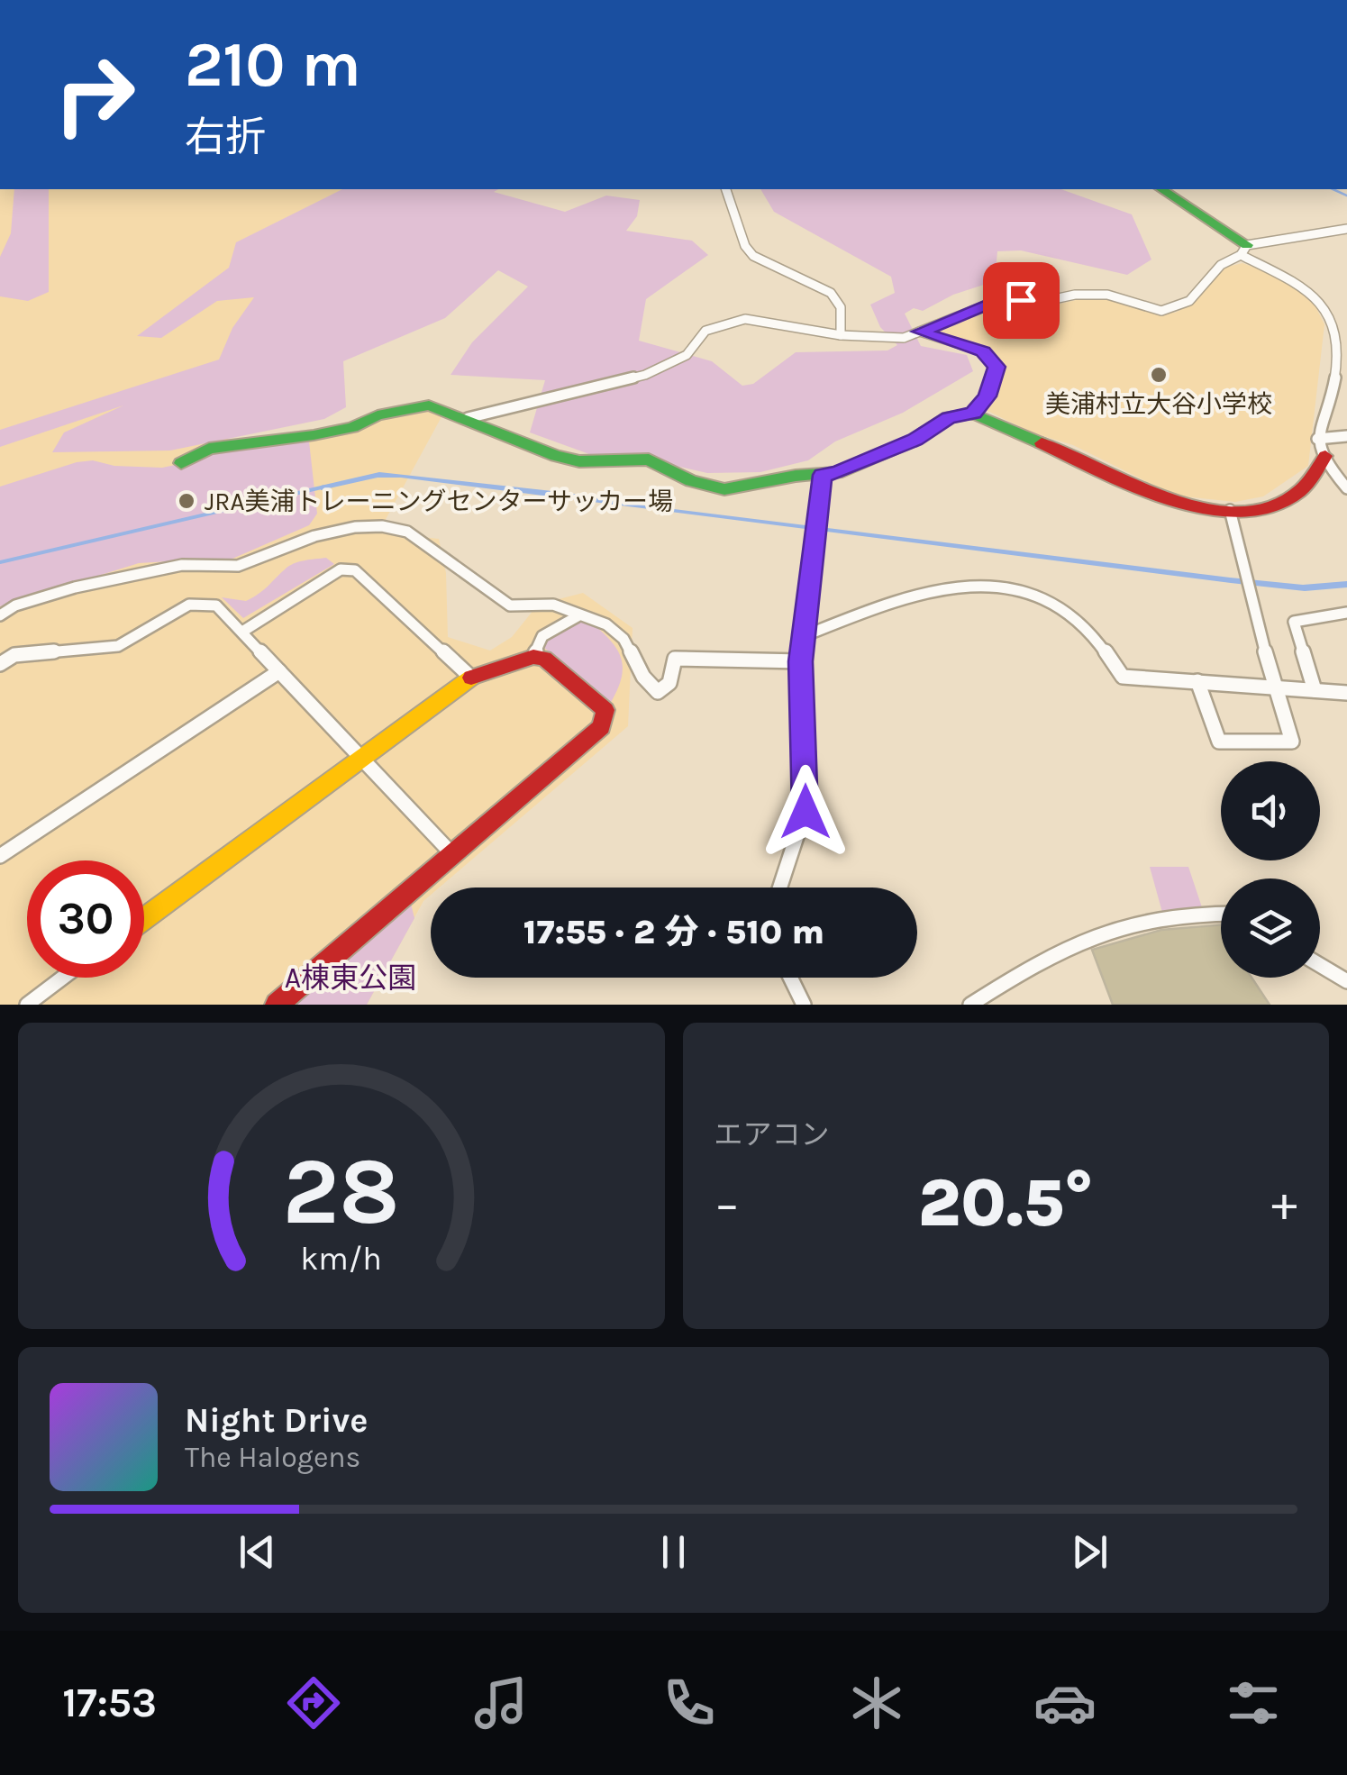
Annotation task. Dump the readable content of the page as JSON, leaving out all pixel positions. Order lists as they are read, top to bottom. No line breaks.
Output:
{"parks":["A棟東公園"],"places":["美浦村立大谷小学校","JRA美浦トレーニングセンターサッカー場"],"page":{"turn":["210 m","右折"],"limit":"30","trip":"17:55 · 2 分 · 510 m","tile":"エアコン","heat":["−","20.5°","+"],"song":["Night Drive","The Halogens"],"tabs":"17:53","gauge":["28","km/h"]}}
